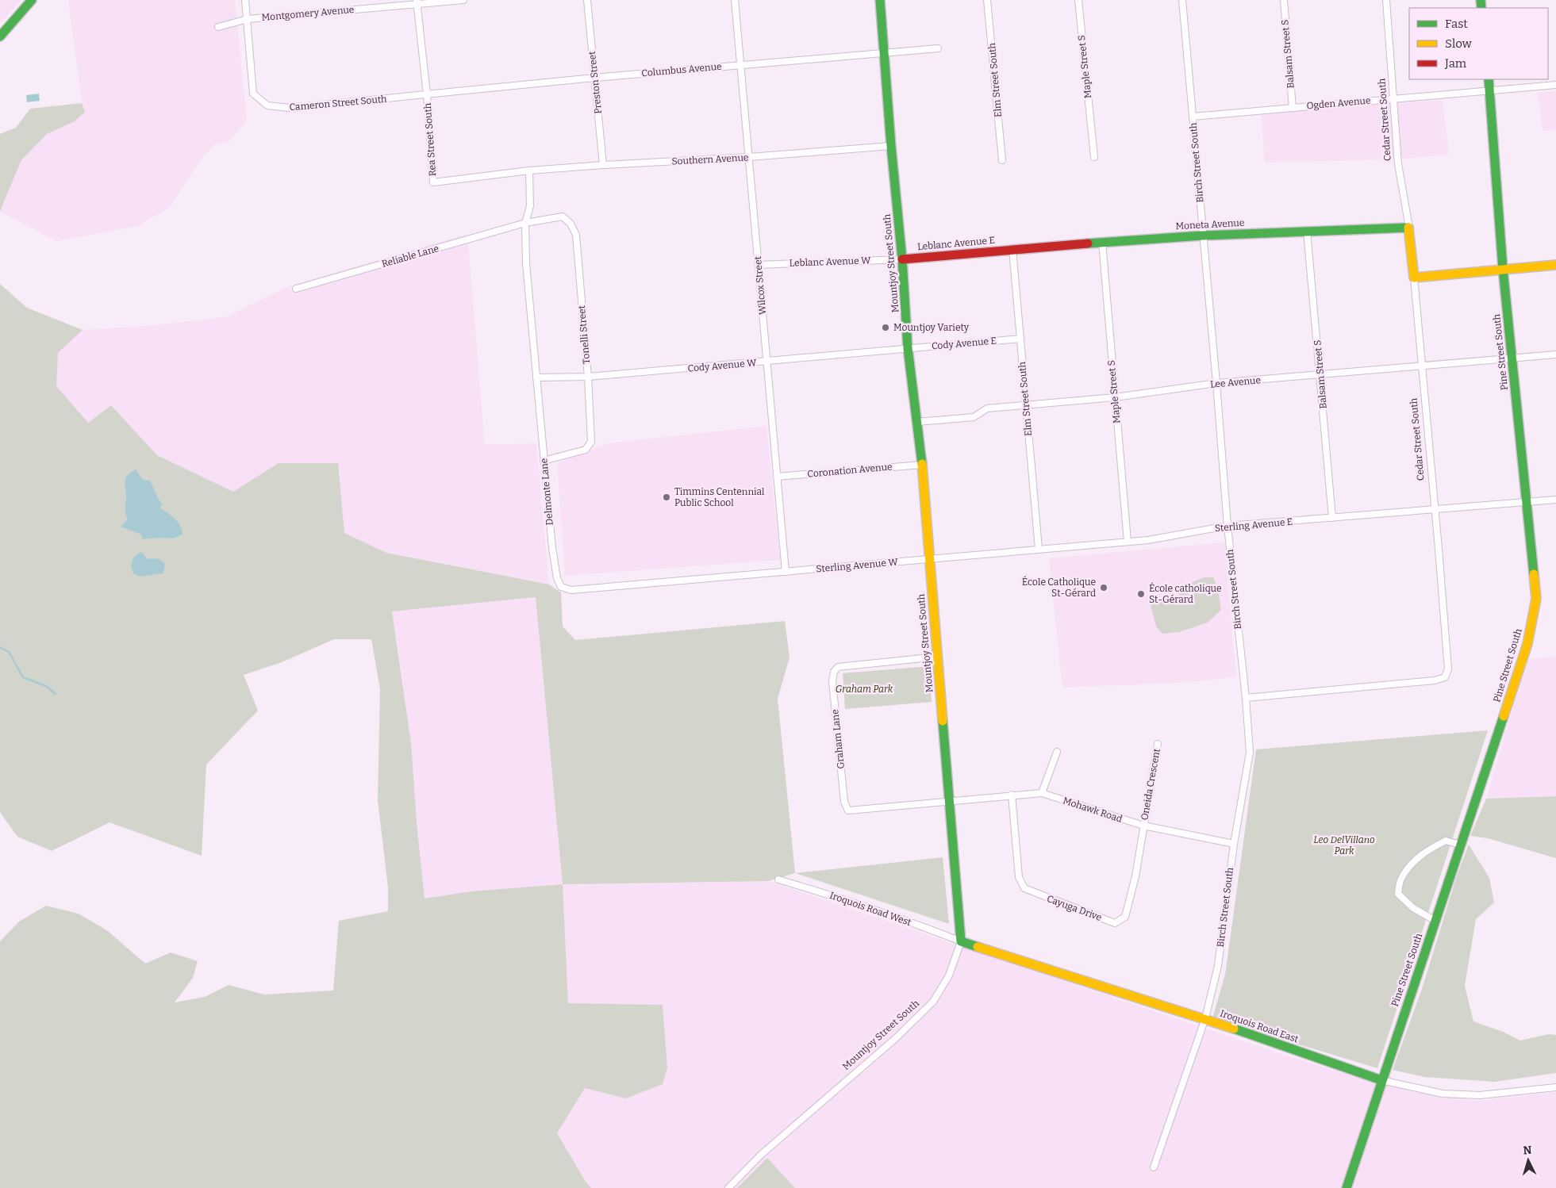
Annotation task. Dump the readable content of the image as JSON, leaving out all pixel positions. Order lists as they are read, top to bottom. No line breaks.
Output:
{"streets":{"street":["Montgomery Avenue","Balsam Street S","Maple Street S","Columbus Avenue","Elm Street South","Preston Street","Cameron Street South","Ogden Avenue","Cedar Street South","Rea Street South","Southern Avenue","Birch Street South","Moneta Avenue","Leblanc Avenue E","Reliable Lane","Leblanc Avenue W","Mountjoy Street South","Wilcox Street","Tonelli Street","Cody Avenue E","Pine Street South","Cody Avenue W","Lee Avenue","Coronation Avenue","Delmonte Lane","Sterling Avenue E","Sterling Avenue W","Graham Lane","Oneida Crescent","Mohawk Road","Cayuga Drive","Iroquois Road West","Iroquois Road East"]},"crossings":[["Montgomery Avenue","Cameron Street South"],["Montgomery Avenue","Rea Street South"],["Balsam Street S","Ogden Avenue"],["Balsam Street S","Moneta Avenue"],["Balsam Street S","Lee Avenue"],["Balsam Street S","Sterling Avenue E"],["Maple Street S","Moneta Avenue"],["Maple Street S","Lee Avenue"],["Maple Street S","Sterling Avenue E"],["Columbus Avenue","Preston Street"],["Columbus Avenue","Cameron Street South"],["Columbus Avenue","Rea Street South"],["Columbus Avenue","Mountjoy Street South"],["Columbus Avenue","Wilcox Street"],["Elm Street South","Moneta Avenue"],["Elm Street South","Leblanc Avenue E"],["Elm Street South","Cody Avenue E"],["Elm Street South","Lee Avenue"],["Elm Street South","Sterling Avenue E"],["Preston Street","Southern Avenue"],["Cameron Street South","Rea Street South"],["Ogden Avenue","Cedar Street South"],["Ogden Avenue","Birch Street South"],["Ogden Avenue","Pine Street South"],["Cedar Street South","Birch Street South"],["Cedar Street South","Moneta Avenue"],["Cedar Street South","Lee Avenue"],["Cedar Street South","Sterling Avenue E"],["Rea Street South","Southern Avenue"],["Rea Street South","Delmonte Lane"],["Southern Avenue","Mountjoy Street South"],["Southern Avenue","Wilcox Street"],["Southern Avenue","Delmonte Lane"],["Birch Street South","Moneta Avenue"],["Birch Street South","Lee Avenue"],["Birch Street South","Sterling Avenue E"],["Birch Street South","Mohawk Road"],["Birch Street South","Iroquois Road East"],["Moneta Avenue","Leblanc Avenue E"],["Leblanc Avenue E","Leblanc Avenue W"],["Leblanc Avenue E","Mountjoy Street South"],["Reliable Lane","Tonelli Street"],["Reliable Lane","Delmonte Lane"],["Leblanc Avenue W","Mountjoy Street South"],["Leblanc Avenue W","Wilcox Street"],["Mountjoy Street South","Cody Avenue E"],["Mountjoy Street South","Cody Avenue W"],["Mountjoy Street South","Lee Avenue"],["Mountjoy Street South","Coronation Avenue"],["Mountjoy Street South","Sterling Avenue E"],["Mountjoy Street South","Sterling Avenue W"],["Mountjoy Street South","Graham Lane"],["Mountjoy Street South","Mohawk Road"],["Mountjoy Street South","Iroquois Road West"],["Mountjoy Street South","Iroquois Road East"],["Wilcox Street","Cody Avenue W"],["Wilcox Street","Coronation Avenue"],["Wilcox Street","Delmonte Lane"],["Wilcox Street","Sterling Avenue W"],["Tonelli Street","Cody Avenue W"],["Tonelli Street","Delmonte Lane"],["Cody Avenue E","Cody Avenue W"],["Pine Street South","Lee Avenue"],["Pine Street South","Sterling Avenue E"],["Pine Street South","Iroquois Road East"],["Cody Avenue W","Delmonte Lane"],["Delmonte Lane","Sterling Avenue W"],["Sterling Avenue E","Sterling Avenue W"],["Graham Lane","Mohawk Road"],["Oneida Crescent","Mohawk Road"],["Oneida Crescent","Cayuga Drive"],["Mohawk Road","Cayuga Drive"],["Iroquois Road West","Iroquois Road East"]],"parks":["Graham Park","Leo DelVillano Park"],"places":["Mountjoy Variety","Timmins Centennial Public School","École Catholique St-Gérard","École catholique St-Gérard"],"legend":["Fast","Slow","Jam"],"north":"top"}
